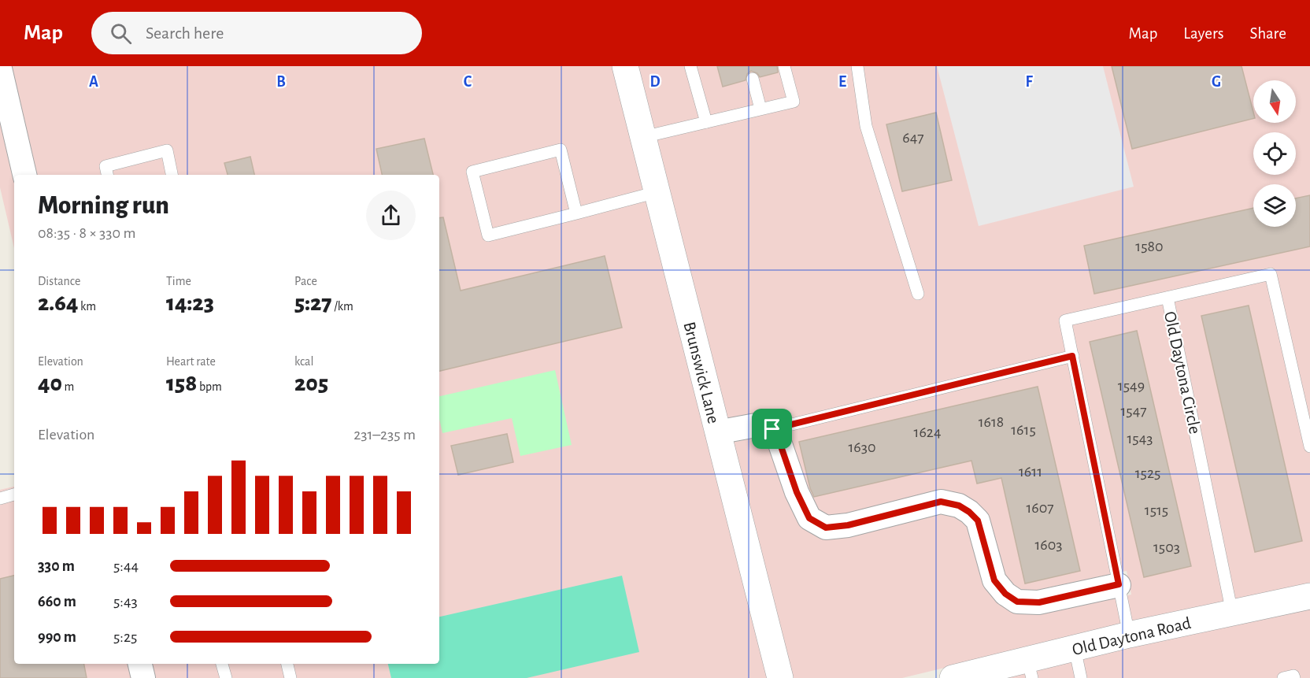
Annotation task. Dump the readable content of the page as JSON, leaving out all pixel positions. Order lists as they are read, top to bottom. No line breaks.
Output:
{"streets":{"street":["Brunswick Lane","Old Daytona Road"],"lane":["Old Daytona Circle"]},"crossings":[["Old Daytona Circle","Old Daytona Road"]],"house_numbers":["647","1580","1549","1547","1618","1615","1624","1543","1630","1611","1525","1607","1515","1603","1503"],"north":"bottom","page":{"header":"Map","search":"Search here","nav":["Map","Layers","Share"],"heading":["Morning run","08:35 · 8 × 330 m"],"stats":[["Distance","2.64 km"],["Time","14:23"],["Pace","5:27 /km"],["Elevation","40 m"],["Heart rate","158 bpm"],["kcal","205"]],"chart":["Elevation","231–235 m"],"list":[{"name":"330 m","note":"5:44"},{"name":"660 m","note":"5:43"},{"name":"990 m","note":"5:25"}]},"grid":{"columns":["A","B","C","D","E","F","G"]}}
